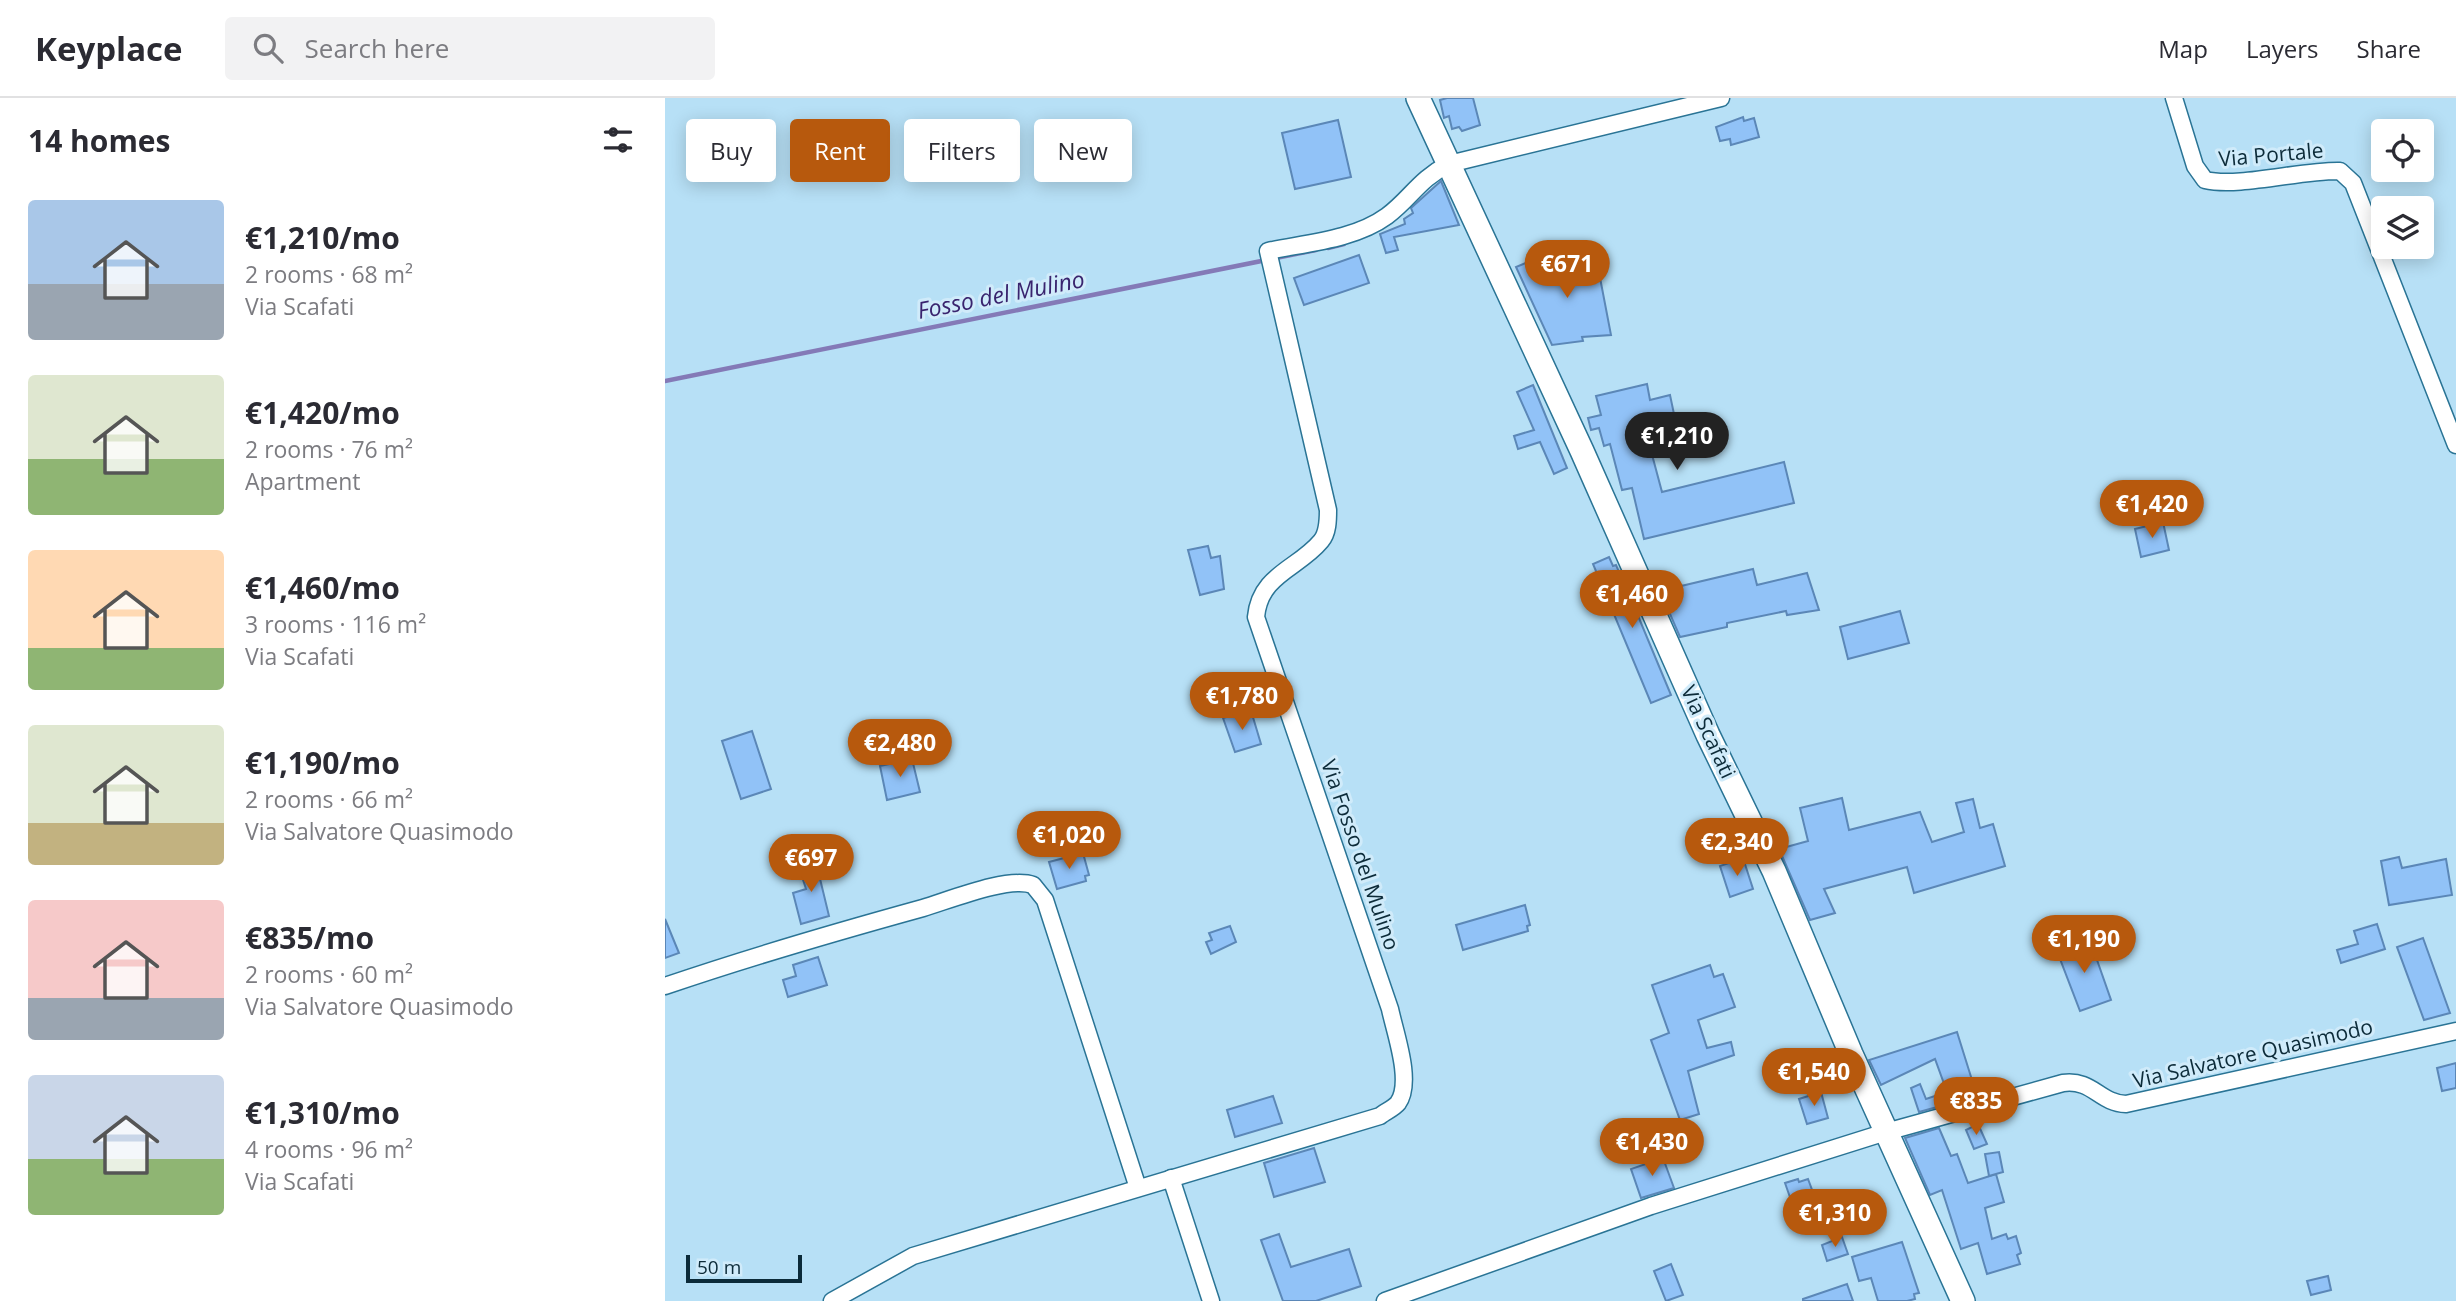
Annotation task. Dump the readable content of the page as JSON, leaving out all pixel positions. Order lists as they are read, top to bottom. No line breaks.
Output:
{"streets":{"street":["Via Portale","Via Scafati","Via Fosso del Mulino","Via Salvatore Quasimodo"]},"crossings":[["Via Scafati","Via Fosso del Mulino"],["Via Scafati","Via Salvatore Quasimodo"]],"water":["Fosso del Mulino"],"scale_bar":"50 m","page":{"header":"Keyplace","search":"Search here","nav":["Map","Layers","Share"],"heading":"14 homes","chip":["Buy","Rent","Filters","New"],"list":[{"name":"€1,210/mo","note":"2 rooms · 68 m² · Via Scafati"},{"name":"€1,420/mo","note":"2 rooms · 76 m² · Apartment"},{"name":"€1,460/mo","note":"3 rooms · 116 m² · Via Scafati"},{"name":"€1,190/mo","note":"2 rooms · 66 m² · Via Salvatore Quasimodo"},{"name":"€835/mo","note":"2 rooms · 60 m² · Via Salvatore Quasimodo"},{"name":"€1,310/mo","note":"4 rooms · 96 m² · Via Scafati"}],"price":["€671","€1,210","€1,420","€1,460","€1,780","€2,480","€1,020","€2,340","€697","€1,190","€1,540","€835","€1,430","€1,310"],"scale":"50 m"}}
